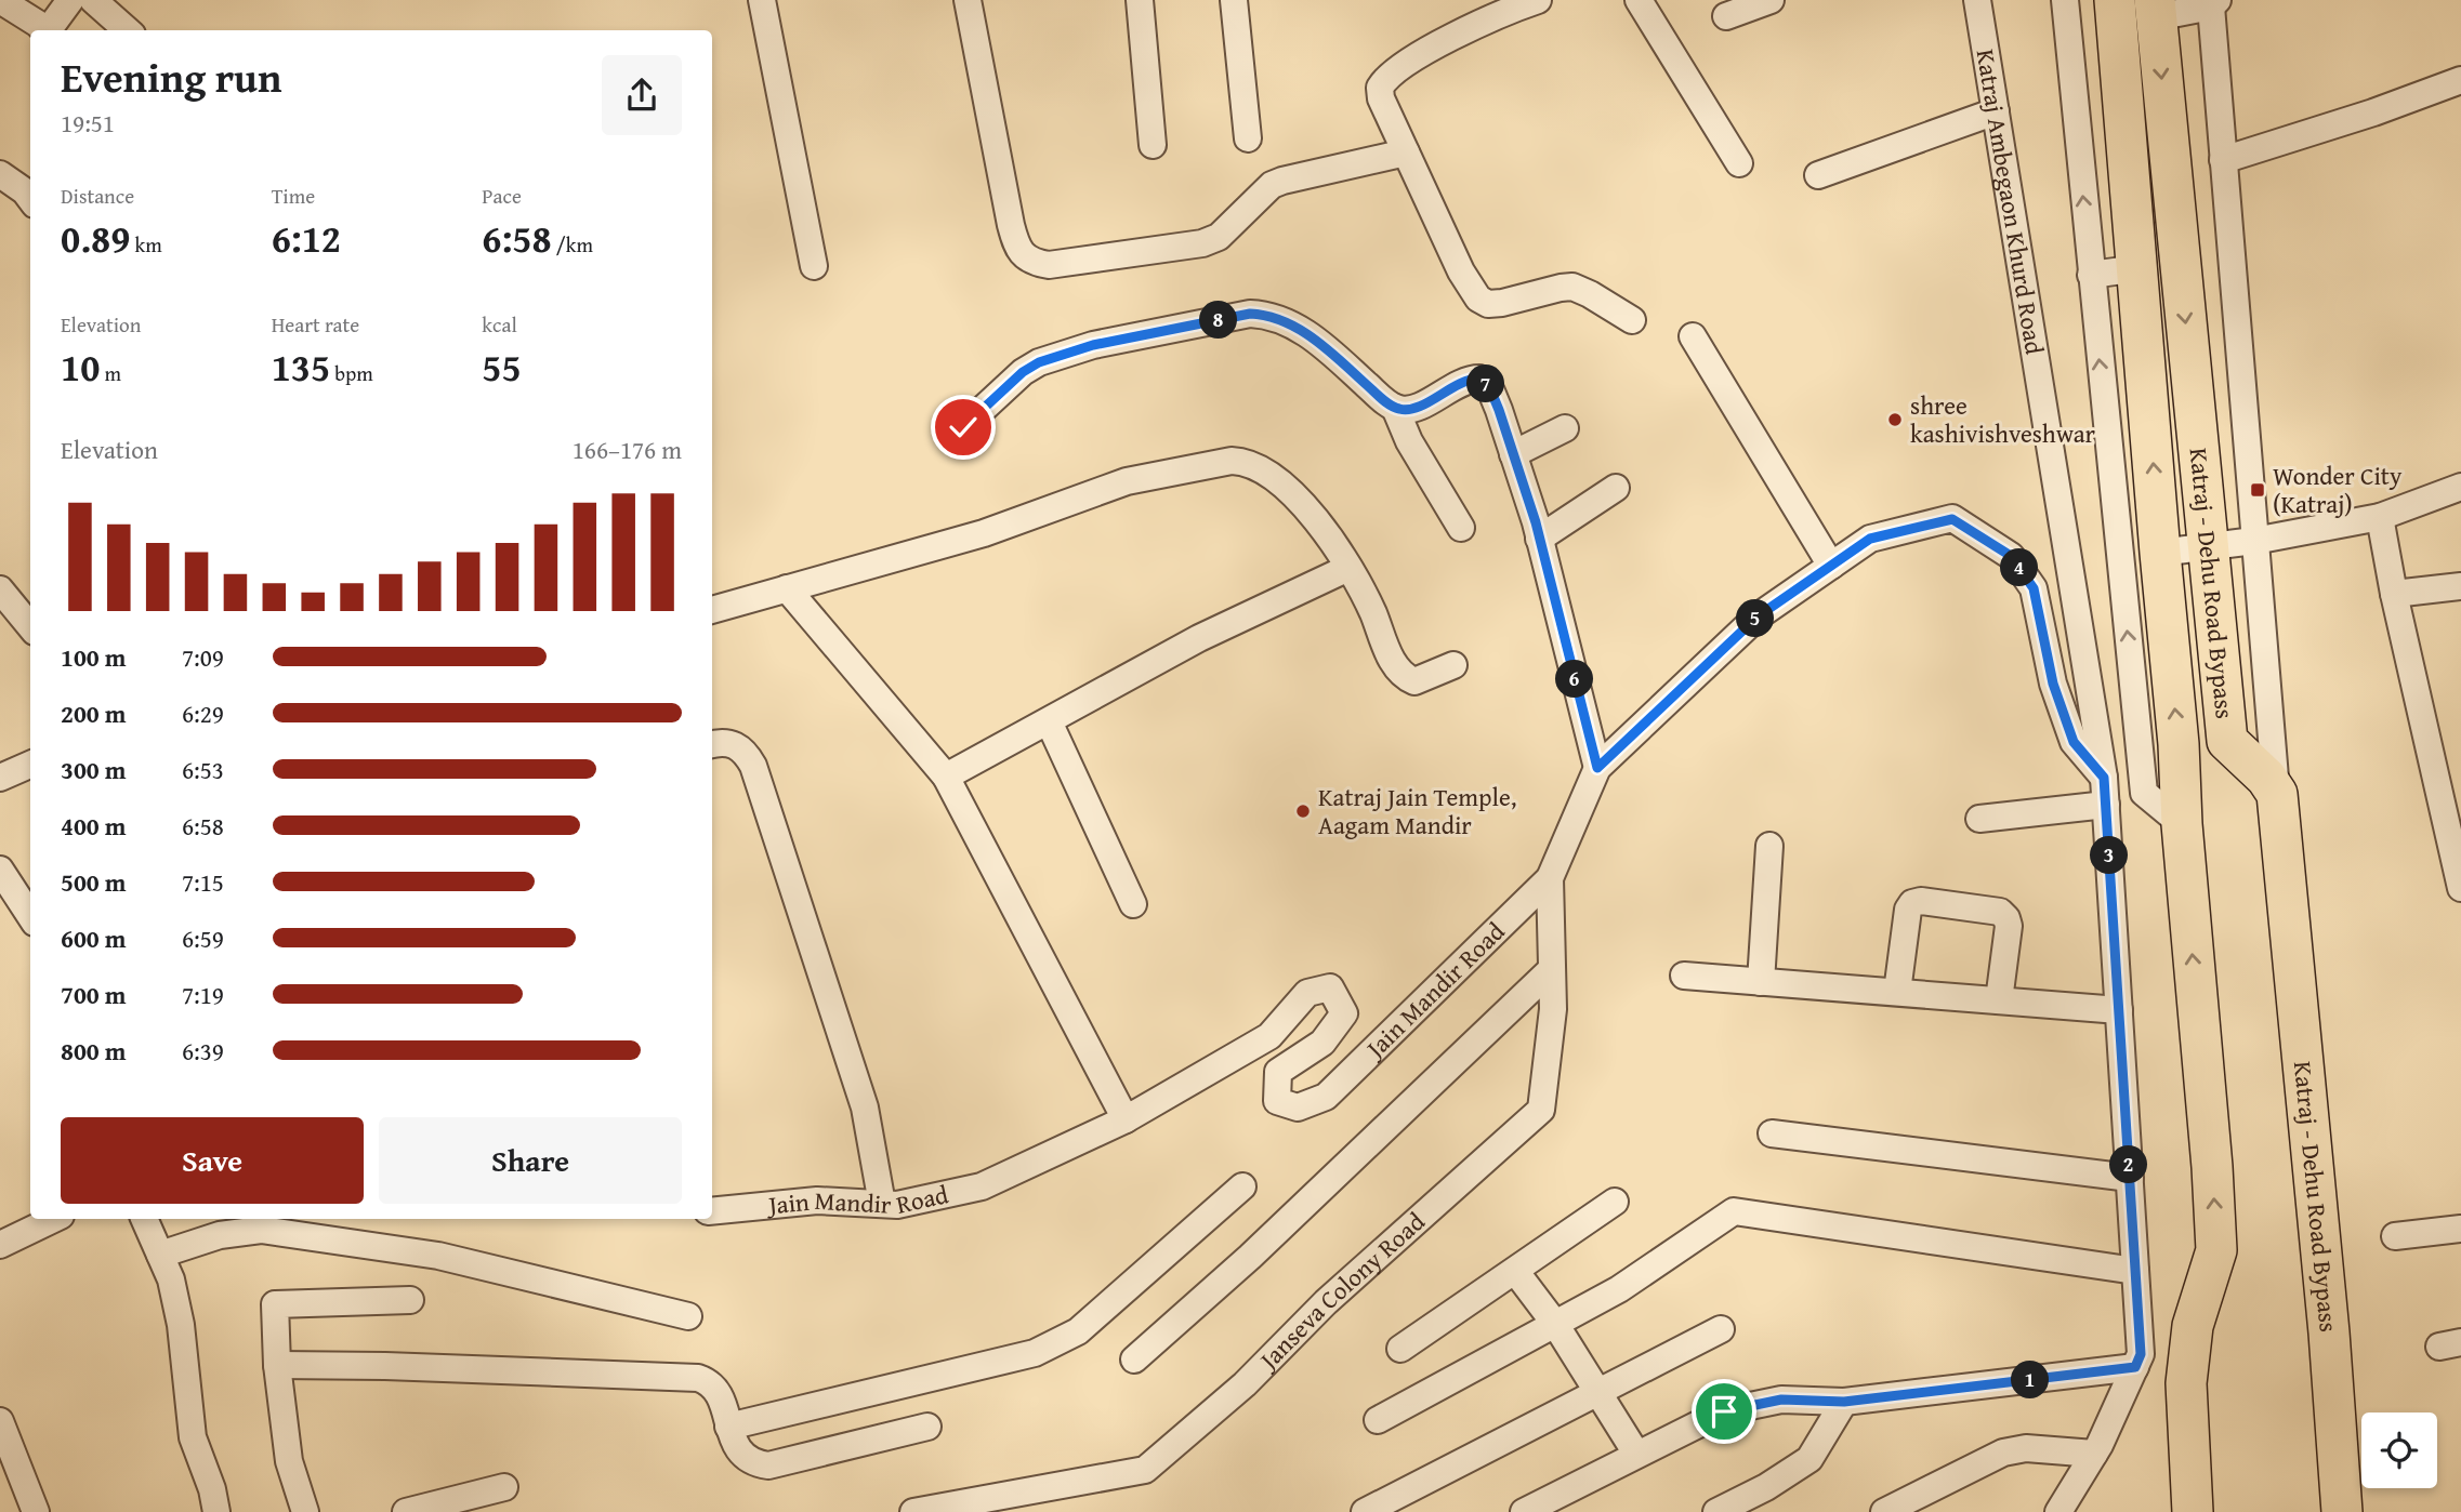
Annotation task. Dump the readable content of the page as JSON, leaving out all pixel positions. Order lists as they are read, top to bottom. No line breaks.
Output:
{"streets":{"highway":["Katraj - Dehu Road Bypass"],"street":["Katraj Ambegaon Khurd Road","Jain Mandir Road","Janseva Colony Road"]},"crossings":[["Katraj Ambegaon Khurd Road","Jain Mandir Road"],["Jain Mandir Road","Janseva Colony Road"]],"places":{"other":["shree kashivishveshwar","Katraj Jain Temple, Aagam Mandir"],"transit":["Wonder City (Katraj)"]},"page":{"heading":["Evening run","19:51"],"stats":[["Distance","0.89 km"],["Time","6:12"],["Pace","6:58 /km"],["Elevation","10 m"],["Heart rate","135 bpm"],["kcal","55"]],"pins":["8","7","4","5","6","3","2","1"],"chart":["Elevation","166–176 m"],"list":[{"name":"100 m","note":"7:09"},{"name":"200 m","note":"6:29"},{"name":"300 m","note":"6:53"},{"name":"400 m","note":"6:58"},{"name":"500 m","note":"7:15"},{"name":"600 m","note":"6:59"},{"name":"700 m","note":"7:19"},{"name":"800 m","note":"6:39"}],"buttons":["Save","Share"]}}
